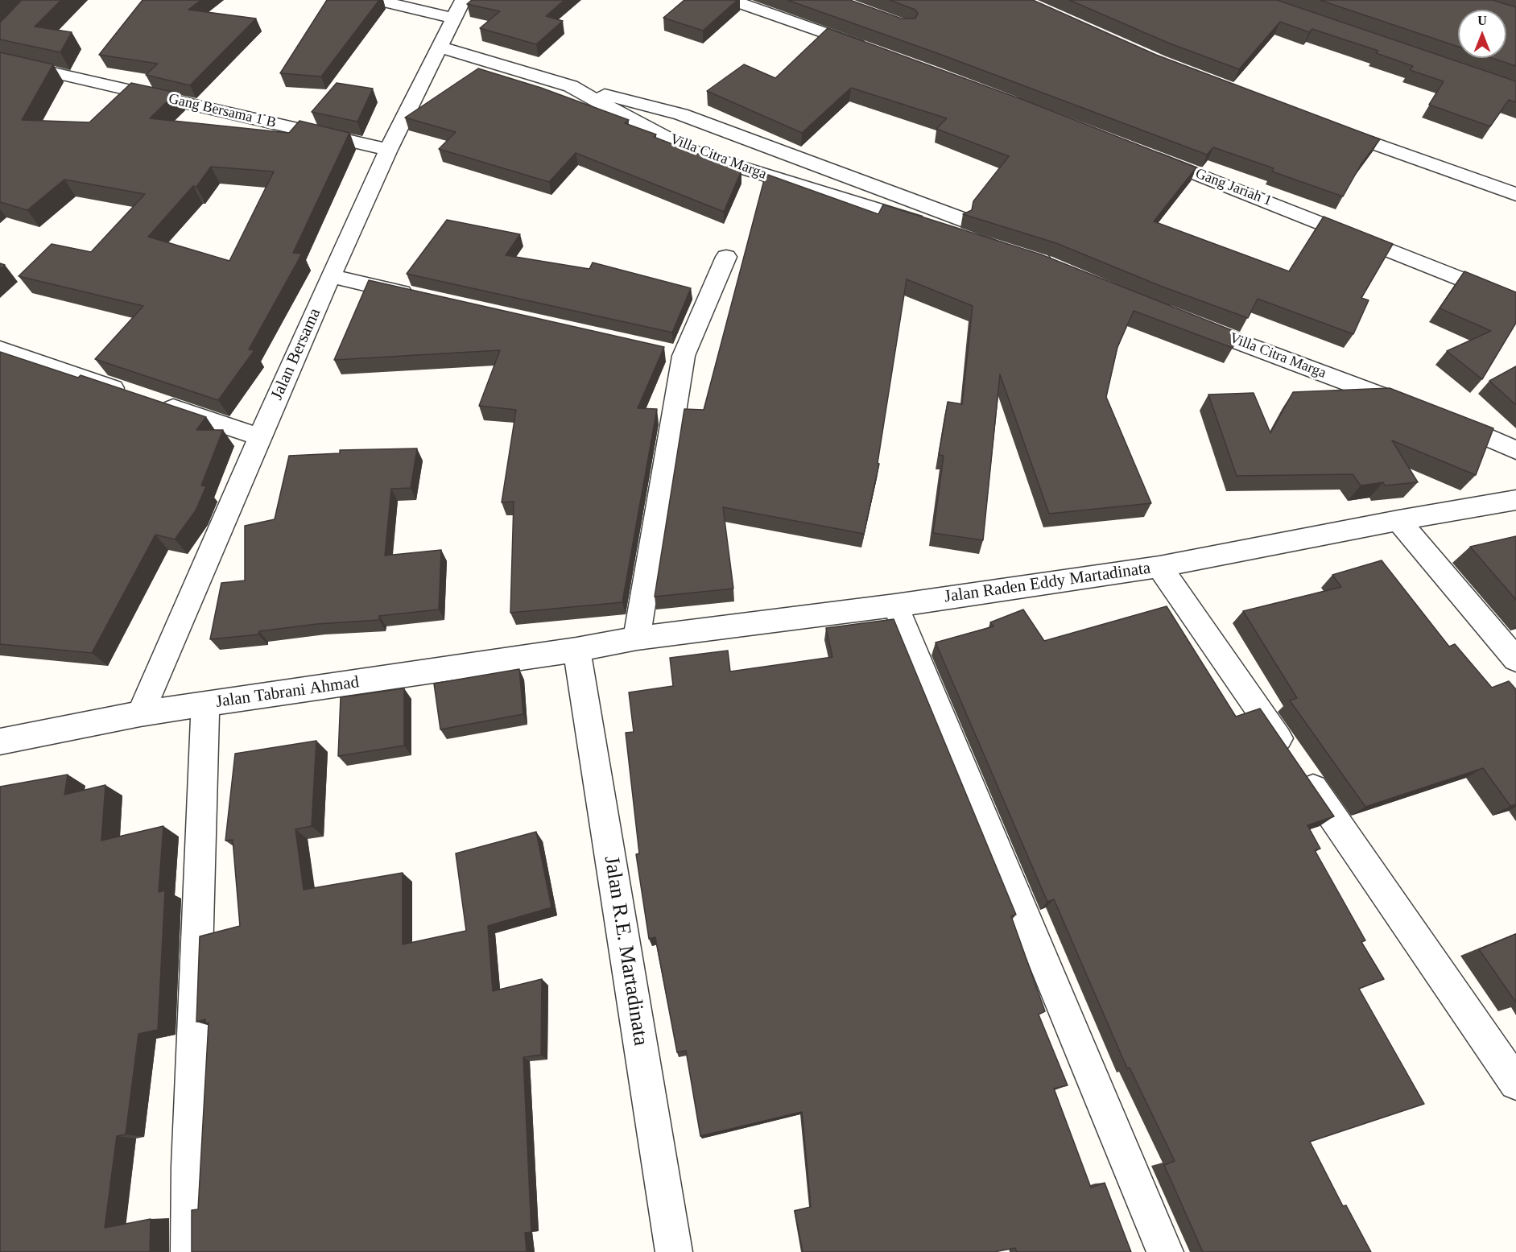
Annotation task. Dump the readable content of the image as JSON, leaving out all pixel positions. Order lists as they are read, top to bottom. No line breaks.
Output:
{"streets":{"street":["Gang Bersama 1 B","Villa Citra Marga","Gang Jariah 1","Jalan Bersama","Jalan Raden Eddy Martadinata","Jalan Tabrani Ahmad","Jalan R.E. Martadinata"]},"crossings":[["Gang Bersama 1 B","Jalan Bersama"],["Villa Citra Marga","Jalan Bersama"],["Jalan Bersama","Jalan Tabrani Ahmad"],["Jalan Raden Eddy Martadinata","Jalan Tabrani Ahmad"],["Jalan Raden Eddy Martadinata","Jalan R.E. Martadinata"],["Jalan Tabrani Ahmad","Jalan R.E. Martadinata"]],"north":"top"}
